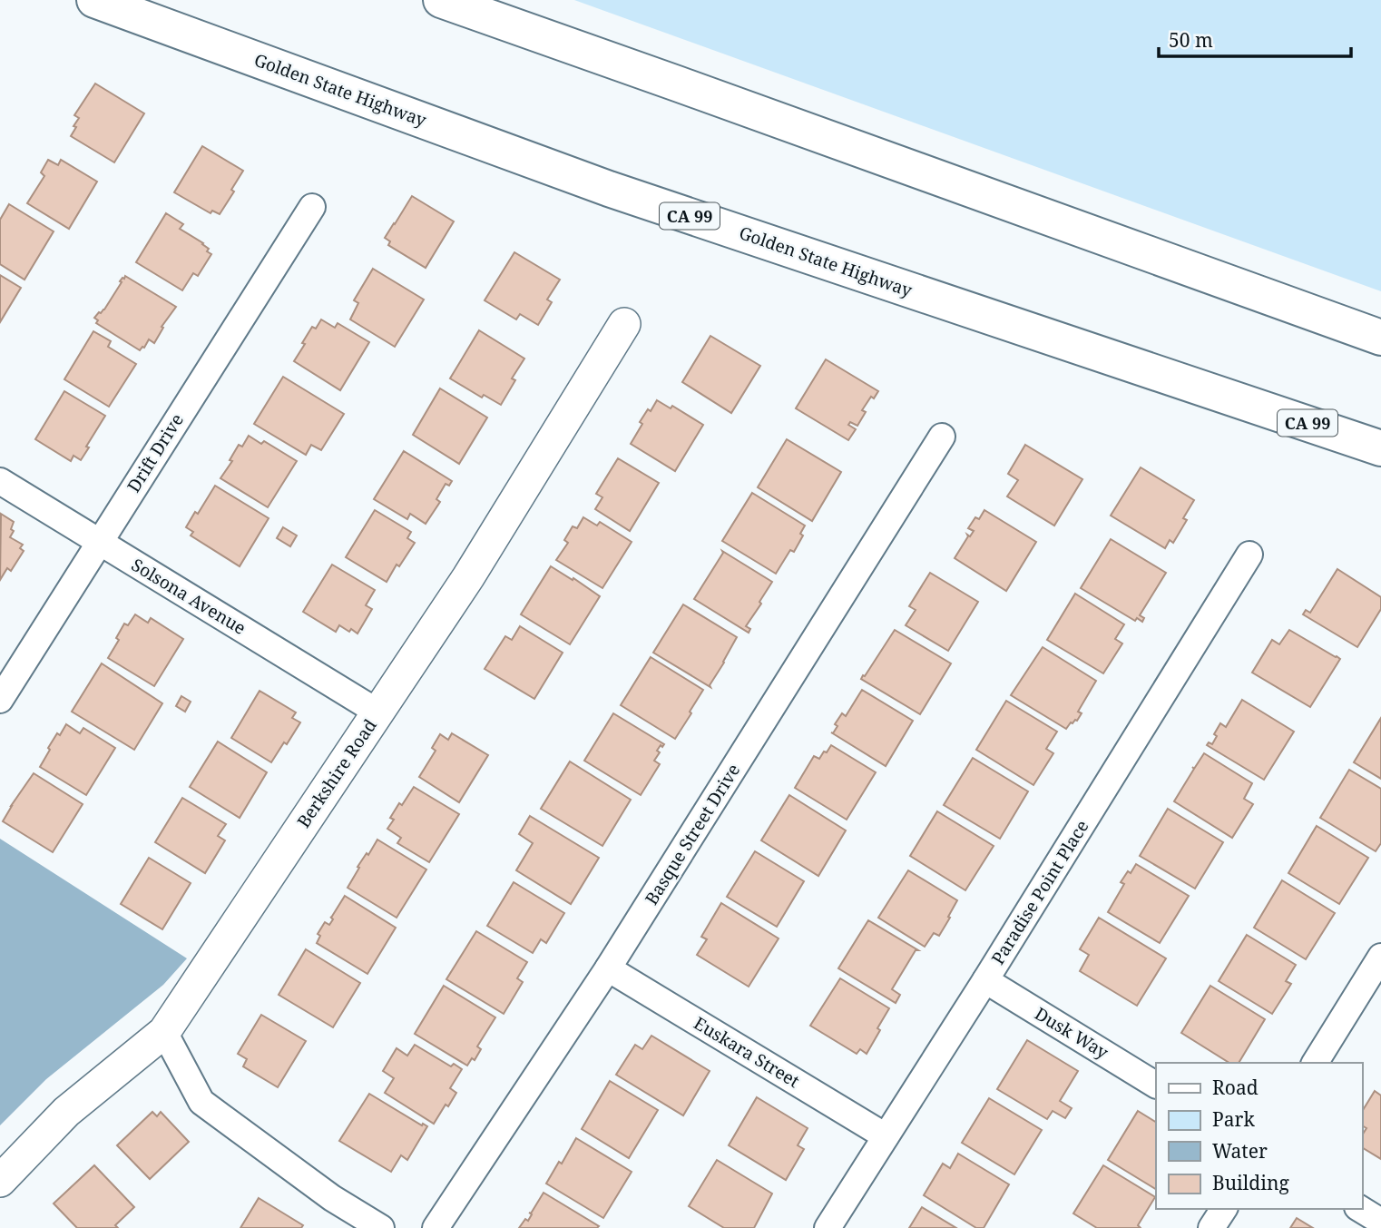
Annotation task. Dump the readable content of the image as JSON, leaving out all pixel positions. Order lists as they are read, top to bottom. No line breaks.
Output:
{"streets":{"highway":["Golden State Highway","CA 99"],"street":["Drift Drive","Solsona Avenue","Berkshire Road","Basque Street Drive","Paradise Point Place","Dusk Way","Euskara Street"]},"crossings":[["Drift Drive","Solsona Avenue"],["Solsona Avenue","Berkshire Road"],["Basque Street Drive","Euskara Street"],["Paradise Point Place","Dusk Way"],["Paradise Point Place","Euskara Street"]],"legend":["Road","Park","Water","Building"],"scale_bar":"50 m"}
